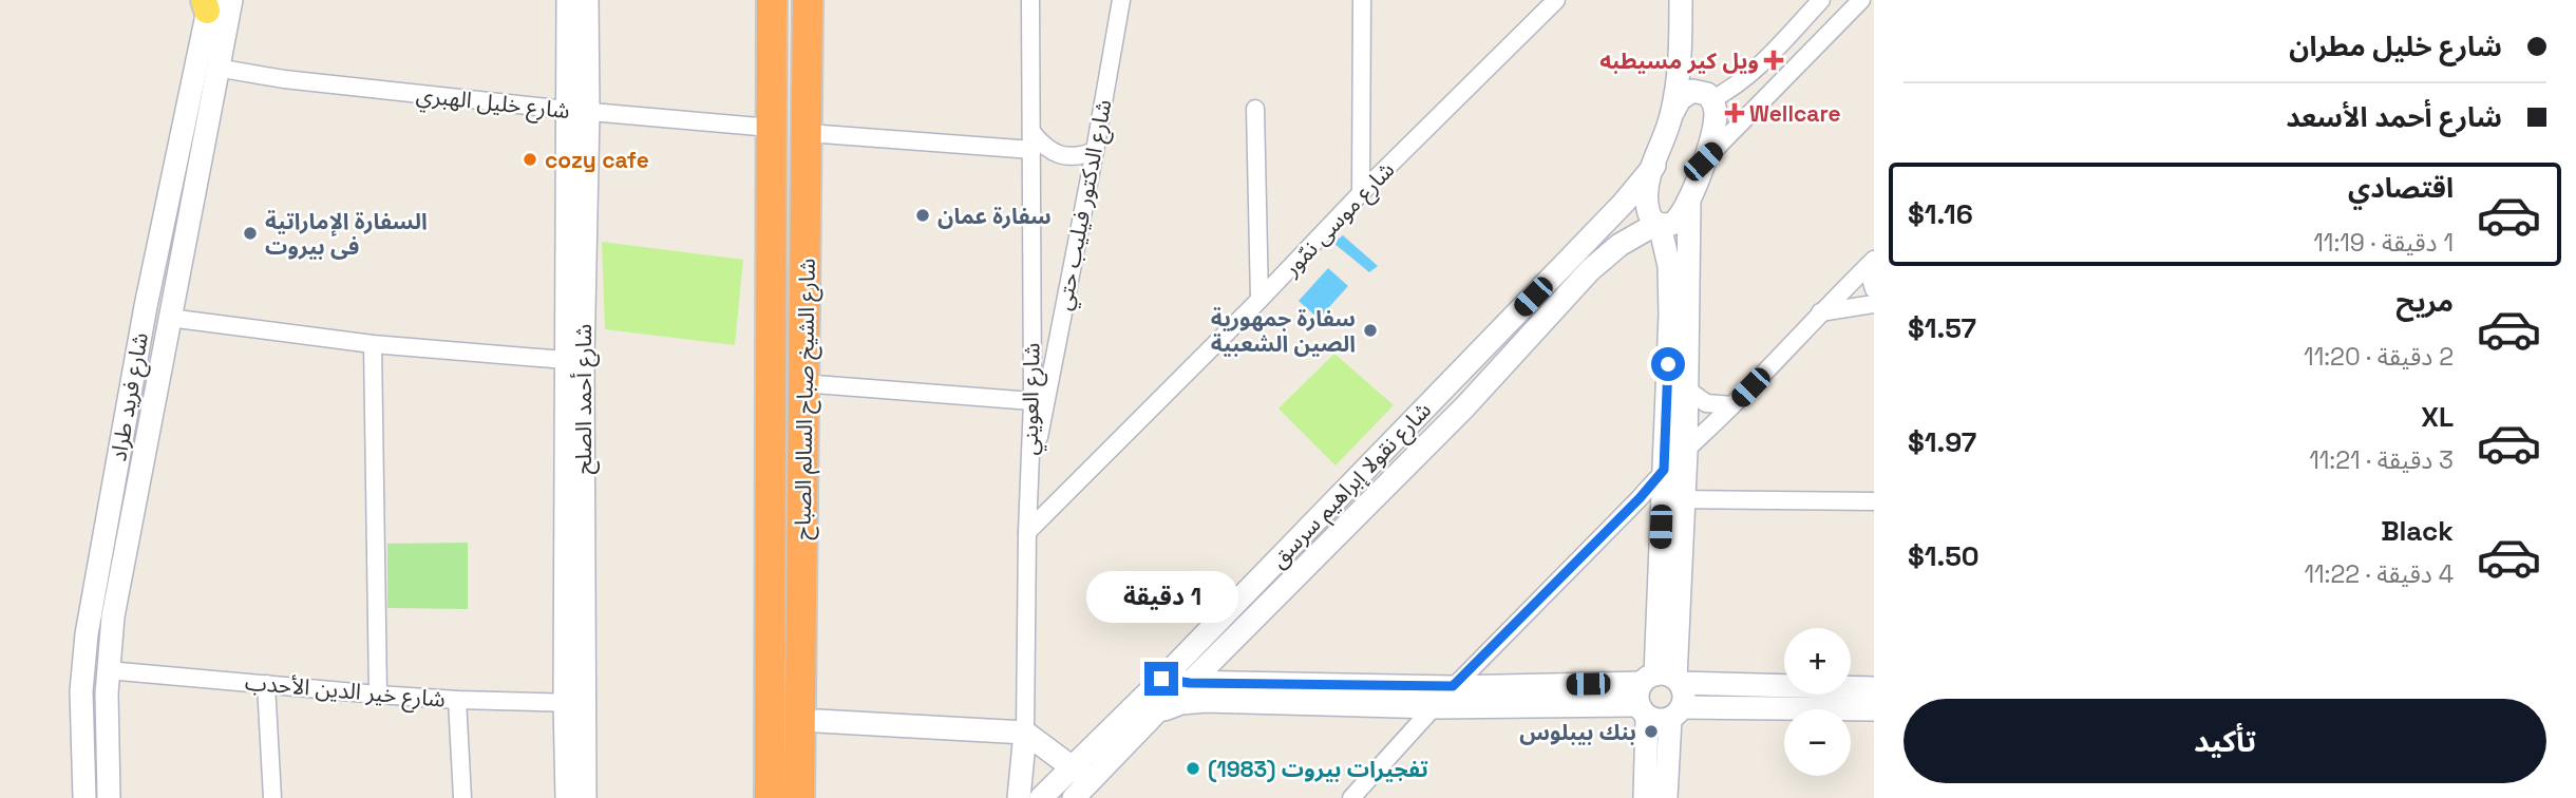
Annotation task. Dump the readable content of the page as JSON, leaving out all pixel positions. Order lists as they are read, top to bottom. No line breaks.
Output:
{"streets":{"highway":["شارع الشيخ صباح السالم الصباح"],"street":["شارع خليل الهبري","شارع الدكتور فيليب حتي","شارع موسى نمّور","شارع فريد طراد","شارع أحمد الصلح","شارع العويني","شارع نقولا إبراهيم سرسق","شارع خير الدين الأحدب"]},"crossings":[["شارع خليل الهبري","شارع فريد طراد"],["شارع خليل الهبري","شارع أحمد الصلح"],["شارع خليل الهبري","شارع الشيخ صباح السالم الصباح"],["شارع الدكتور فيليب حتي","شارع العويني"],["شارع موسى نمّور","شارع العويني"],["شارع فريد طراد","شارع خير الدين الأحدب"],["شارع أحمد الصلح","شارع خير الدين الأحدب"]],"places":{"health":["ويل كير مسيطبه","Wellcare"],"other":["cozy cafe","سفارة عمان","السفارة الإماراتية فى بيروت","سفارة جمهورية الصين الشعبية","بنك بيبلوس","تفجيرات بيروت (1983)"]},"page":{"banner":["شارع خليل مطران","شارع أحمد الأسعد"],"list":[{"name":"اقتصادي","note":"1 دقيقة · 11:19","value":"$1.16"},{"name":"مريح","note":"2 دقيقة · 11:20","value":"$1.57"},{"name":"XL","note":"3 دقيقة · 11:21","value":"$1.97"},{"name":"Black","note":"4 دقيقة · 11:22","value":"$1.50"}],"bubble":"1 دقيقة","map_buttons":["+","−"],"buttons":"تأكيد"}}
